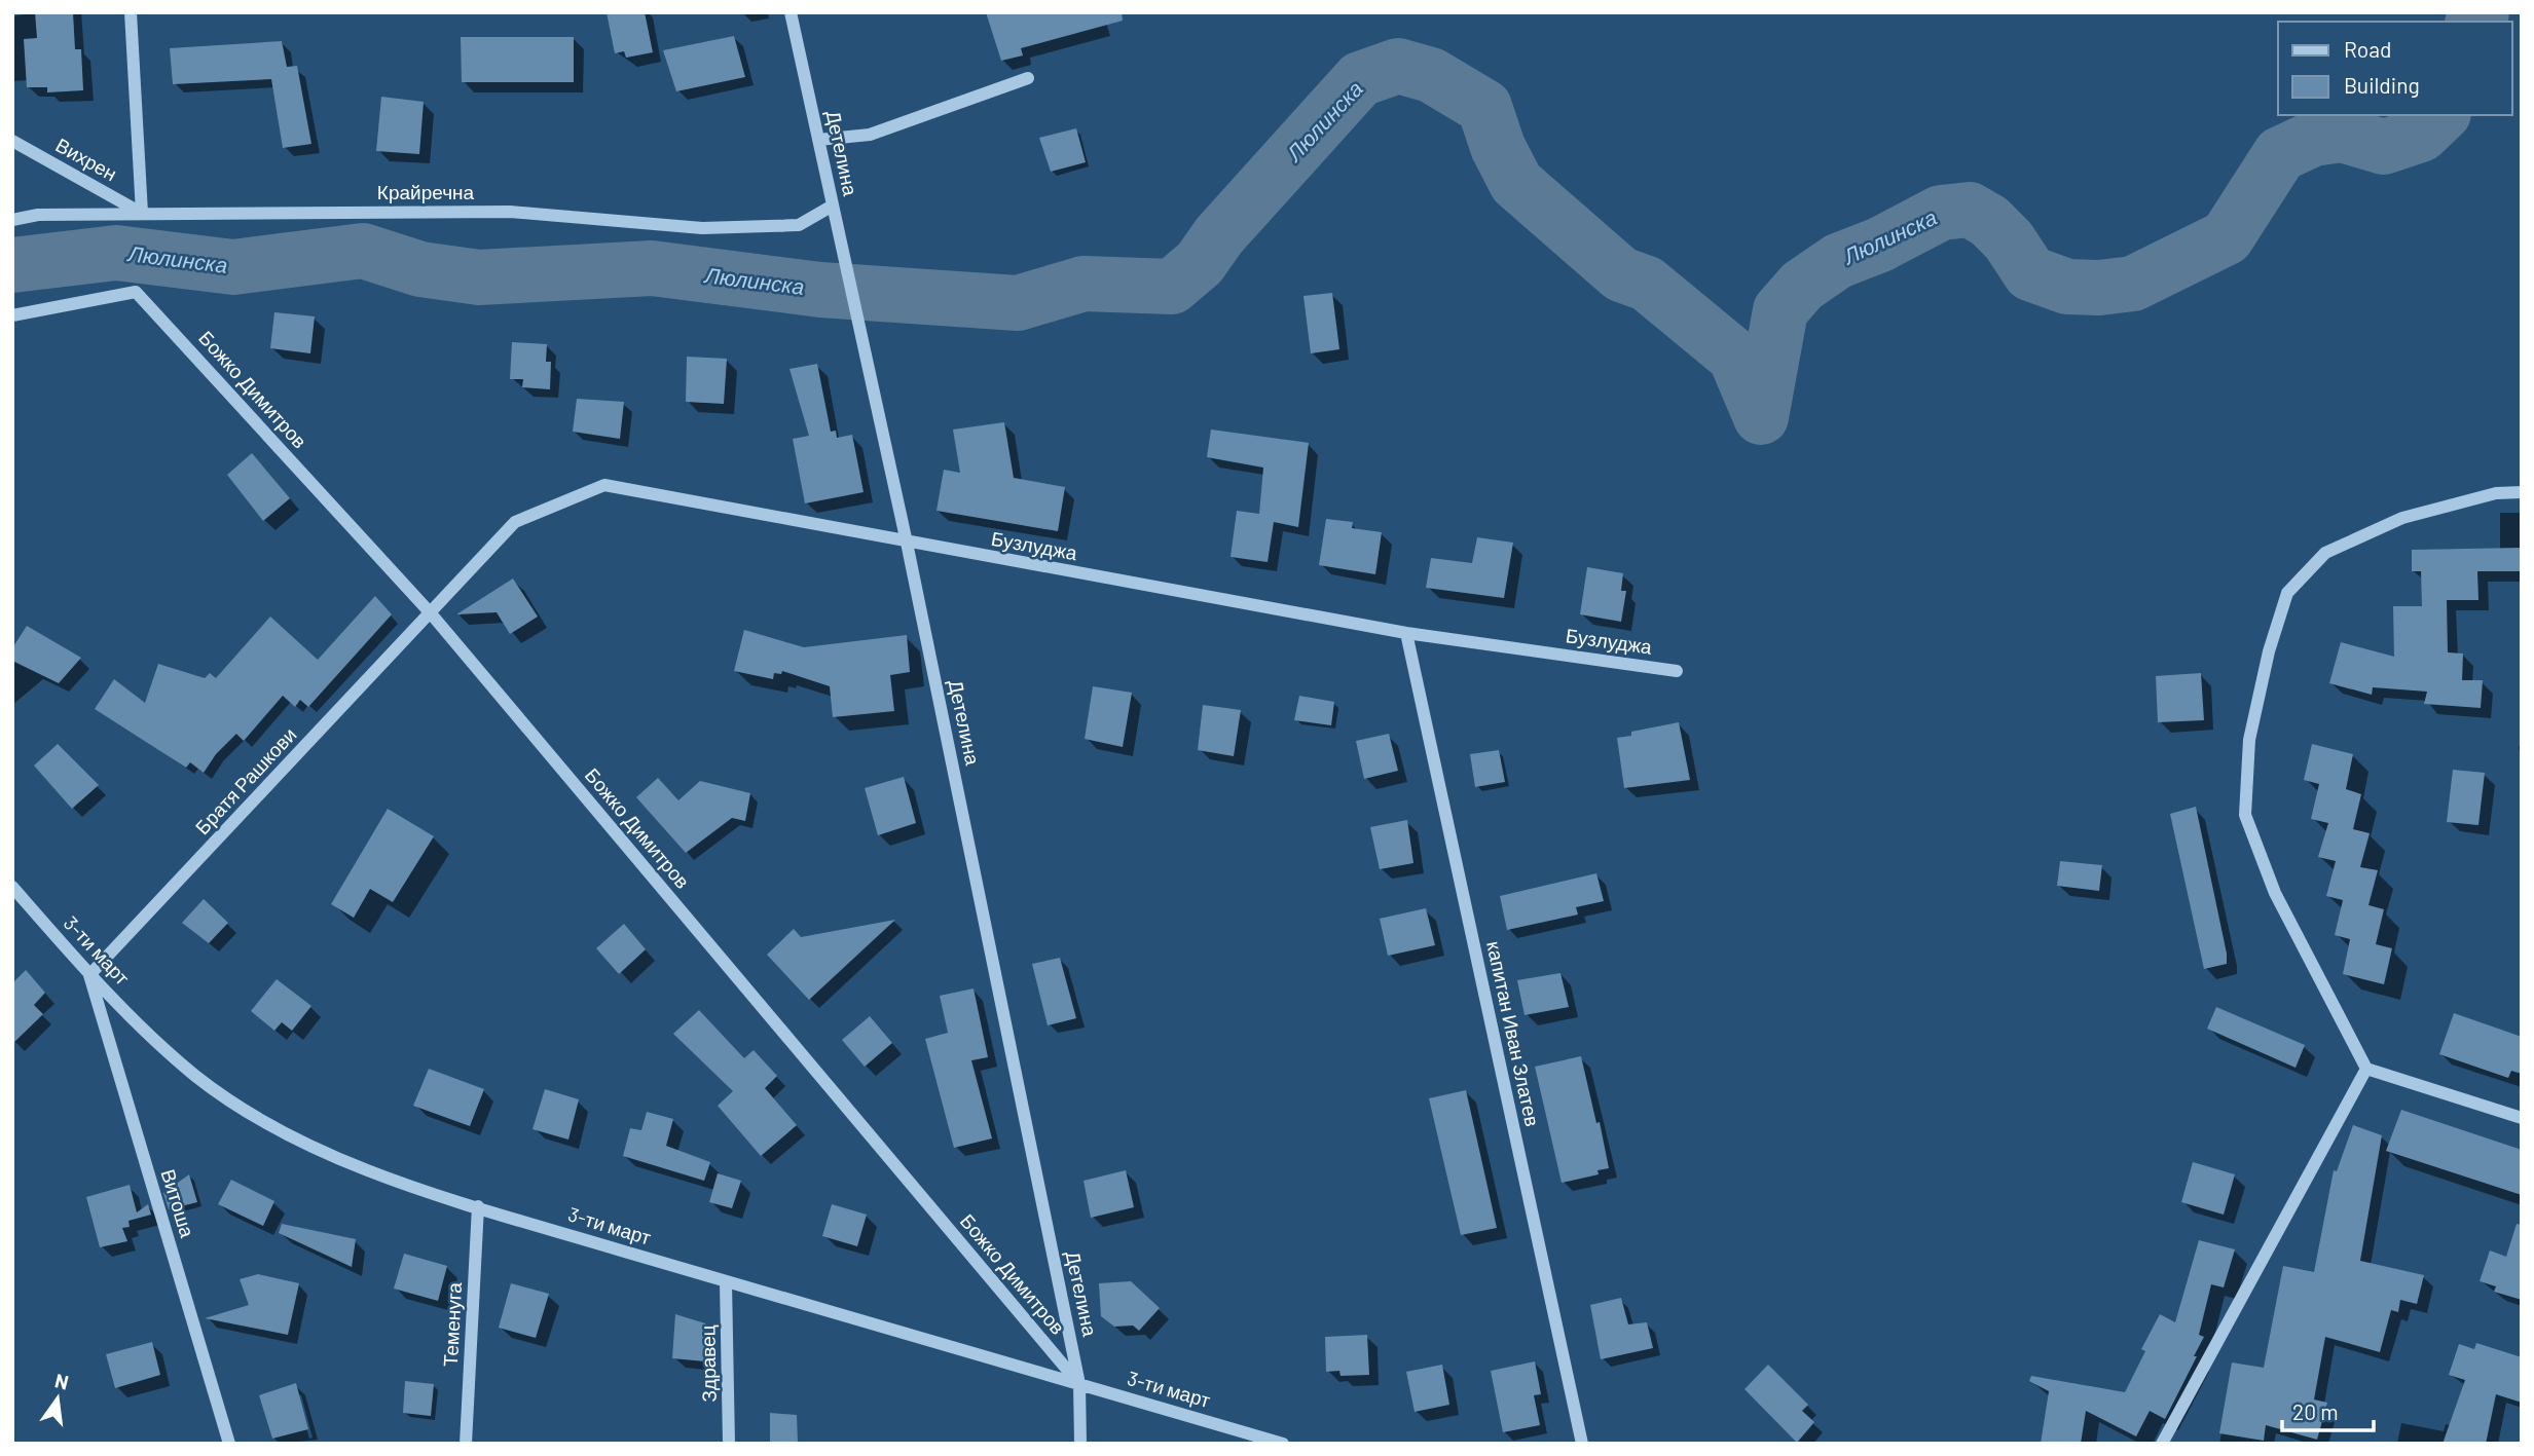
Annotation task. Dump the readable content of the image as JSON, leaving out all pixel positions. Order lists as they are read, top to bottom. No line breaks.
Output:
{"streets":{"street":["Детелина","Вихрен","Крайречна","Божко Димитров","Бузлуджа","Братя Рашкови","3-ти март","капитан Иван Златев","Витоша","Теменуга","Здравец"]},"crossings":[["Детелина","Крайречна"],["Детелина","Божко Димитров"],["Детелина","Бузлуджа"],["Детелина","3-ти март"],["Вихрен","Крайречна"],["Божко Димитров","Бузлуджа"],["Божко Димитров","Братя Рашкови"],["Божко Димитров","3-ти март"],["Бузлуджа","Братя Рашкови"],["Бузлуджа","капитан Иван Златев"],["Братя Рашкови","3-ти март"],["Братя Рашкови","Витоша"],["3-ти март","Витоша"],["3-ти март","Теменуга"],["3-ти март","Здравец"]],"water":["Люлинска"],"legend":["Road","Building"],"scale_bar":"20 m","north":"top"}
